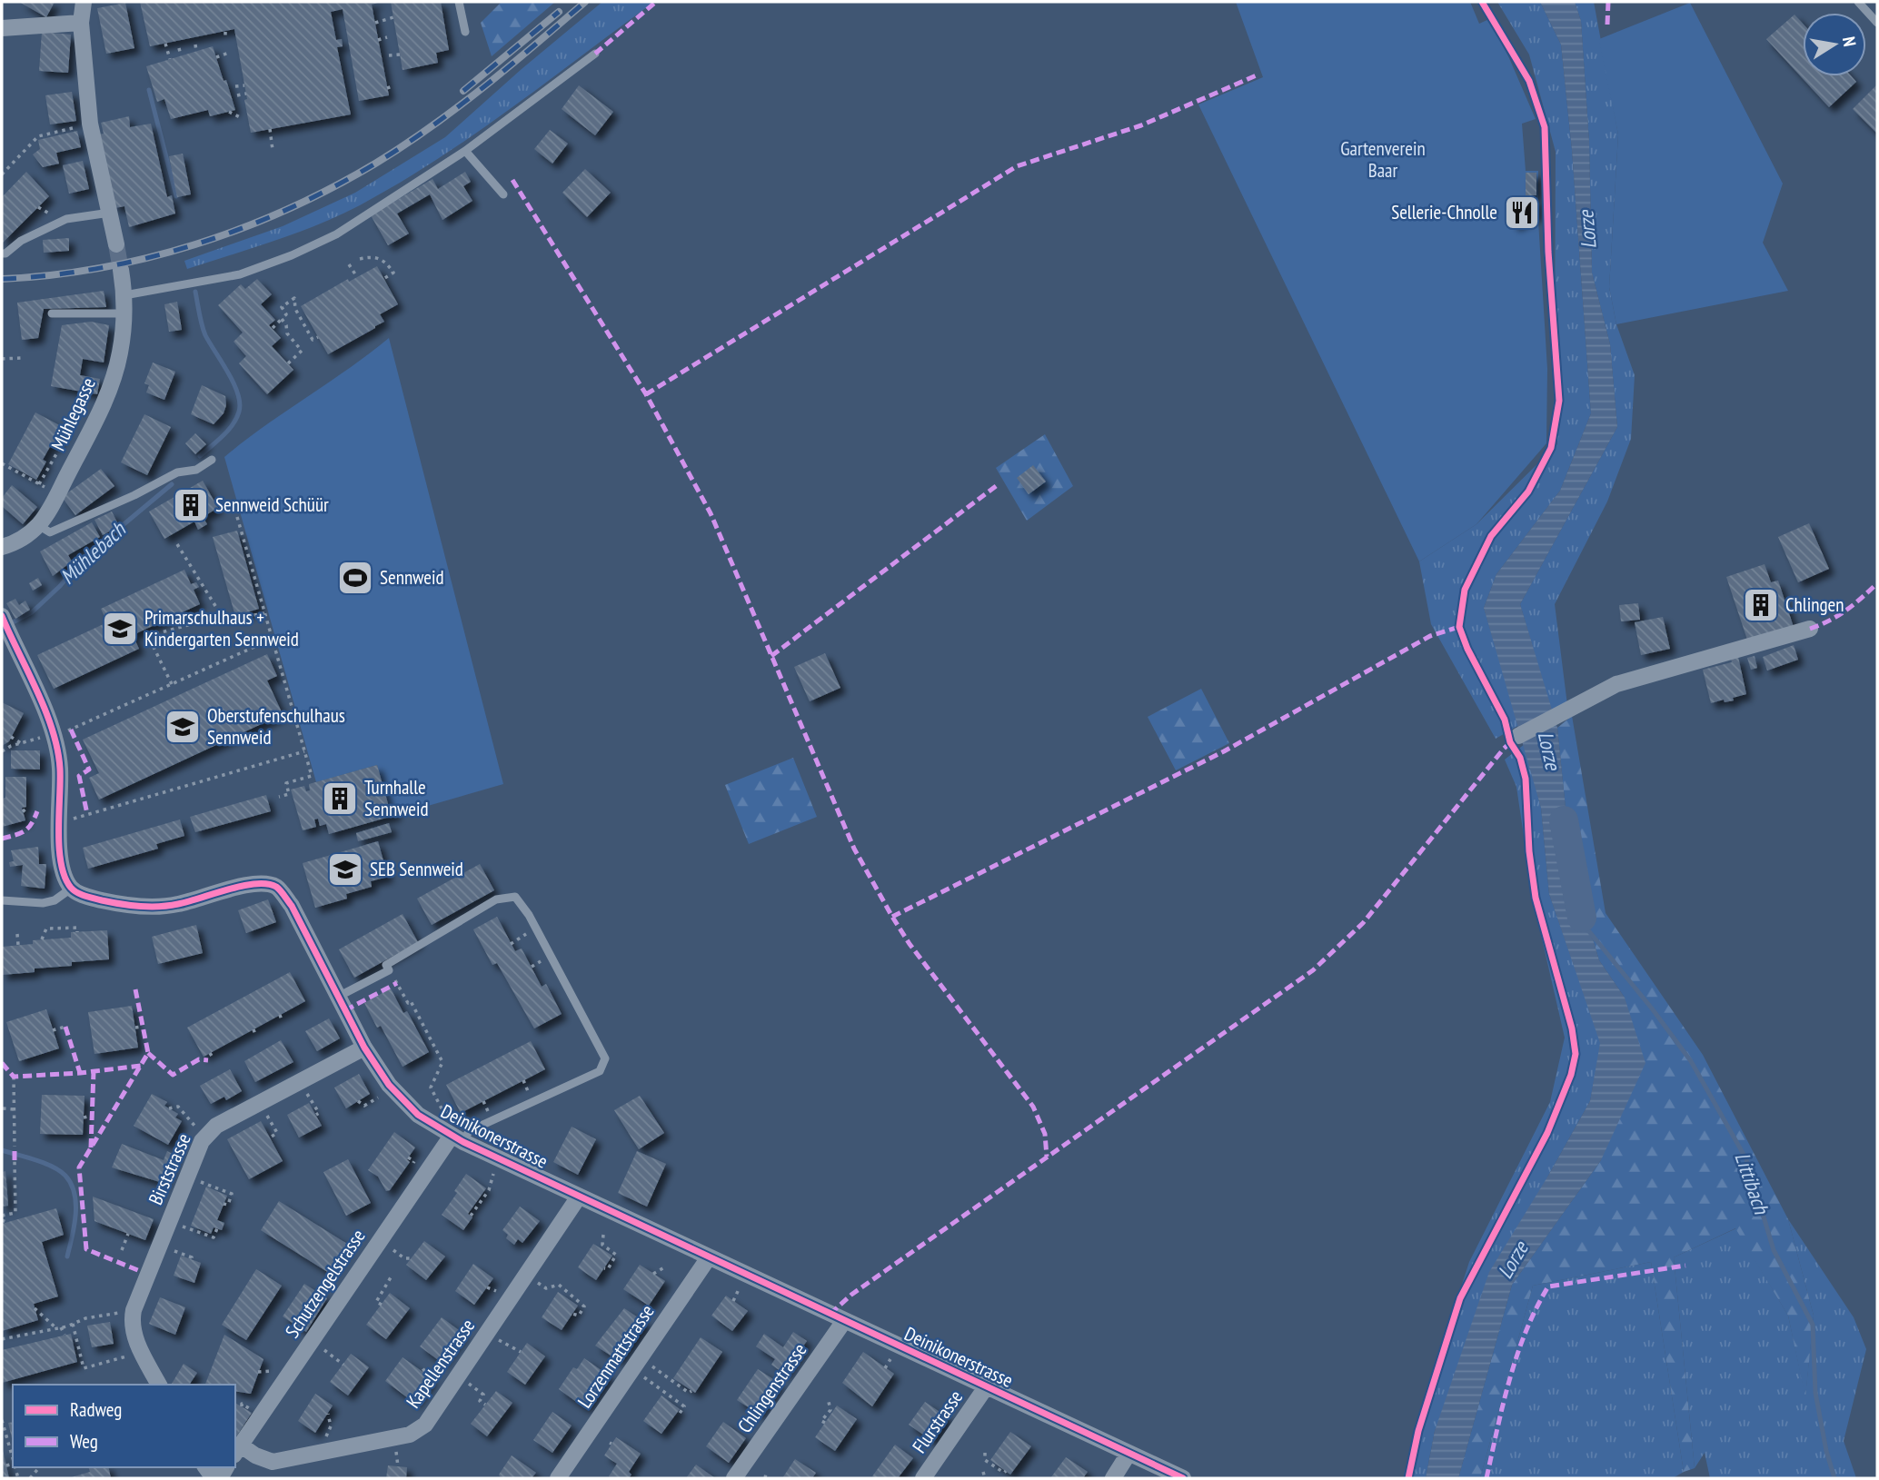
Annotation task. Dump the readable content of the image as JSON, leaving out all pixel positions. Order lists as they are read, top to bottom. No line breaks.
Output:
{"streets":{"street":["Mühlegasse","Deinikonerstrasse","Birststrasse","Schutzengelstrasse","Lorzenmattstrasse","Kapellenstrasse","Chlingenstrasse","Flurstrasse"]},"crossings":[["Deinikonerstrasse","Birststrasse"],["Deinikonerstrasse","Schutzengelstrasse"],["Deinikonerstrasse","Lorzenmattstrasse"],["Deinikonerstrasse","Kapellenstrasse"],["Deinikonerstrasse","Chlingenstrasse"],["Deinikonerstrasse","Flurstrasse"],["Schutzengelstrasse","Kapellenstrasse"]],"water":["Lorze","Mühlebach","Littibach"],"parks":["Gartenverein Baar"],"places":{"restaurant":["Sellerie-Chnolle"],"building":["Sennweid Schüür","Chlingen","Turnhalle Sennweid"],"sports":["Sennweid"],"school or university":["Primarschulhaus + Kindergarten Sennweid","Oberstufenschulhaus Sennweid","SEB Sennweid"]},"legend":["Radweg","Weg"],"north":"right"}
